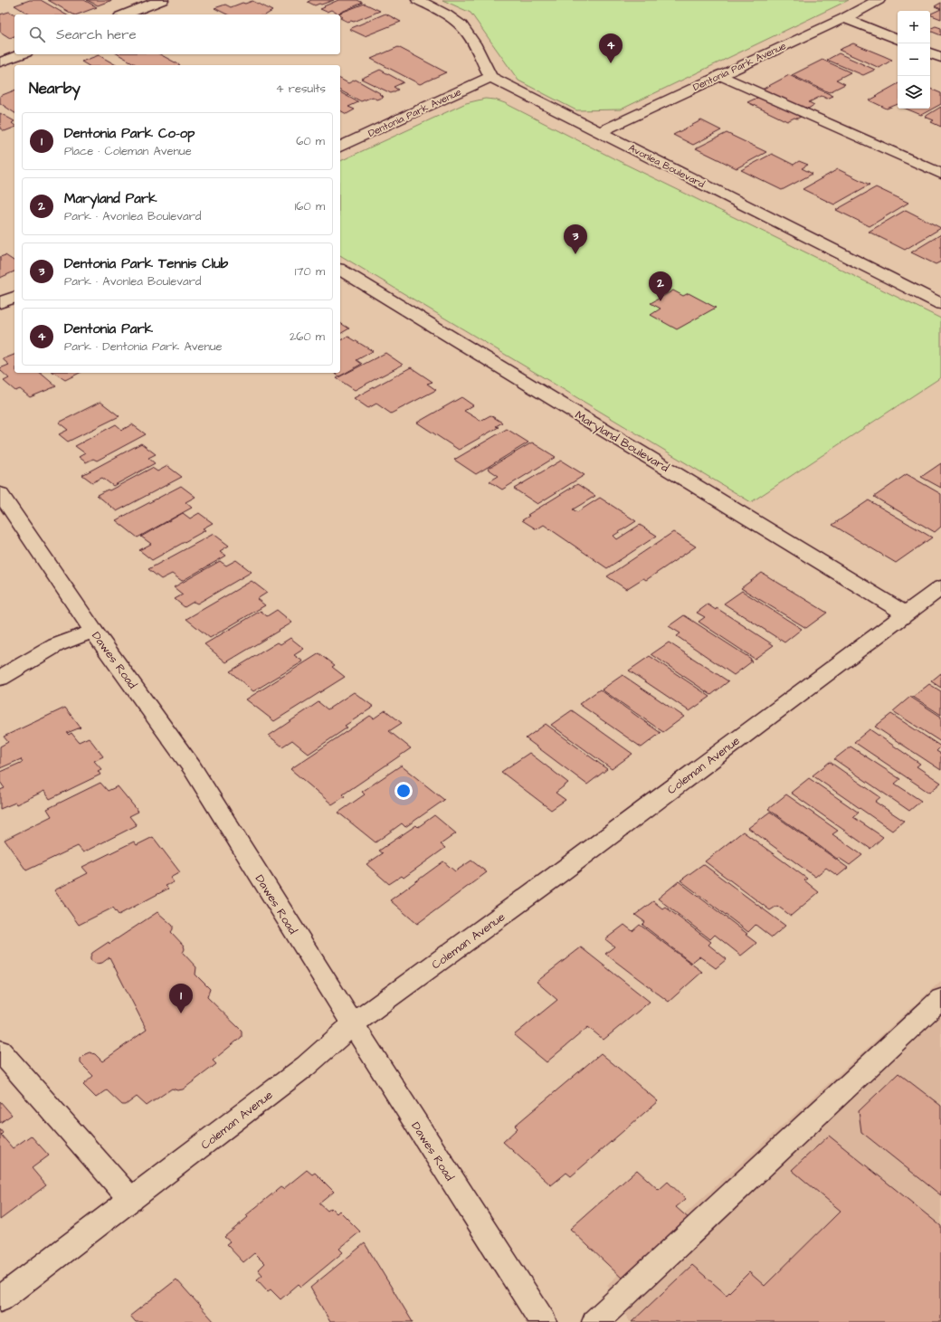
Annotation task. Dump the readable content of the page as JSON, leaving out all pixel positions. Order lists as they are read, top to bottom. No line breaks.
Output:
{"streets":{"street":["Dentonia Park Avenue","Avonlea Boulevard","Maryland Boulevard","Dawes Road","Coleman Avenue"]},"crossings":[["Dentonia Park Avenue","Avonlea Boulevard"],["Maryland Boulevard","Coleman Avenue"],["Dawes Road","Coleman Avenue"]],"page":{"map_buttons":["+","−"],"search":"Search here","pins":["4","3","2","1"],"heading":["Nearby","4 results"],"list":[{"mark":"1","name":"Dentonia Park Co-op","note":"Place · Coleman Avenue","value":"60 m"},{"mark":"2","name":"Maryland Park","note":"Park · Avonlea Boulevard","value":"160 m"},{"mark":"3","name":"Dentonia Park Tennis Club","note":"Park · Avonlea Boulevard","value":"170 m"},{"mark":"4","name":"Dentonia Park","note":"Park · Dentonia Park Avenue","value":"260 m"}]}}
